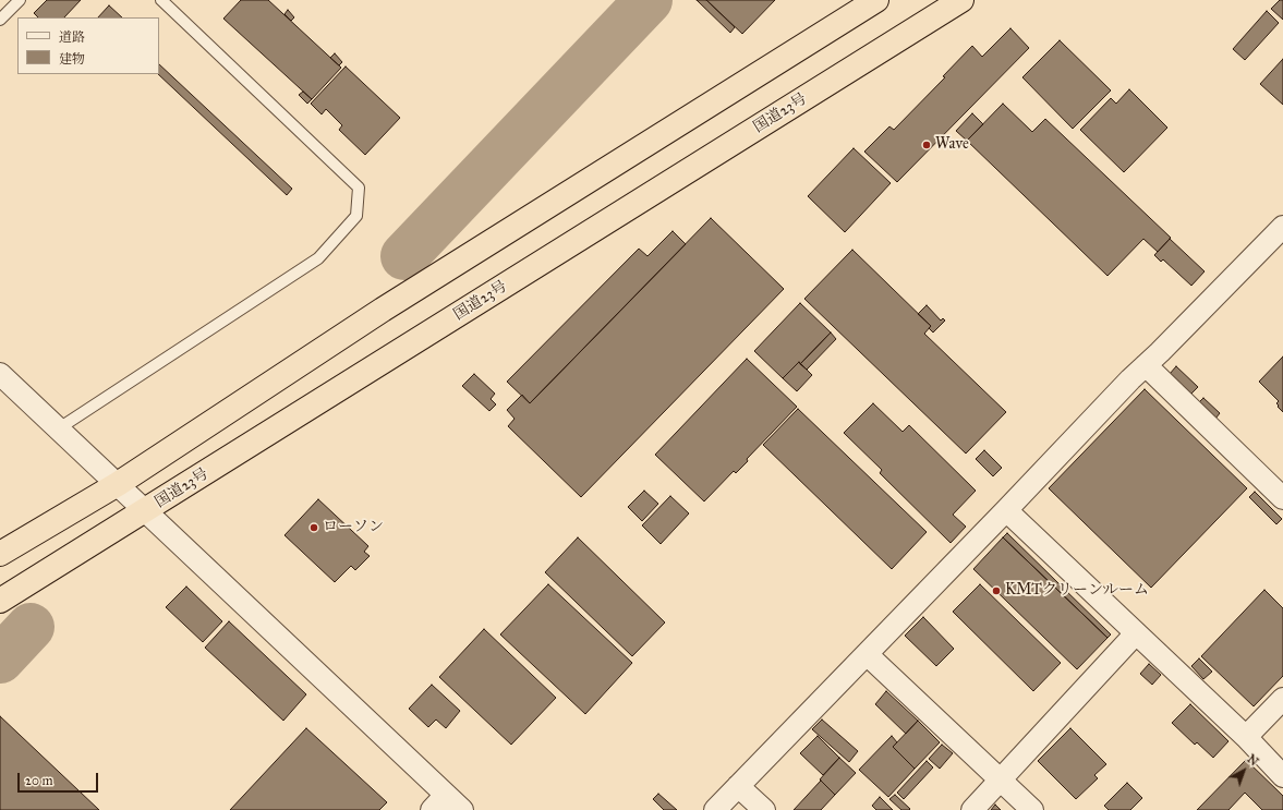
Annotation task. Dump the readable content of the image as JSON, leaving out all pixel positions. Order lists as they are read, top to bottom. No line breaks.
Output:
{"streets":{"highway":["国道23号"]},"places":["Wave","ローソン","KMTクリーンルーム"],"legend":["道路","建物"],"scale_bar":"20 m","north":"top right"}
